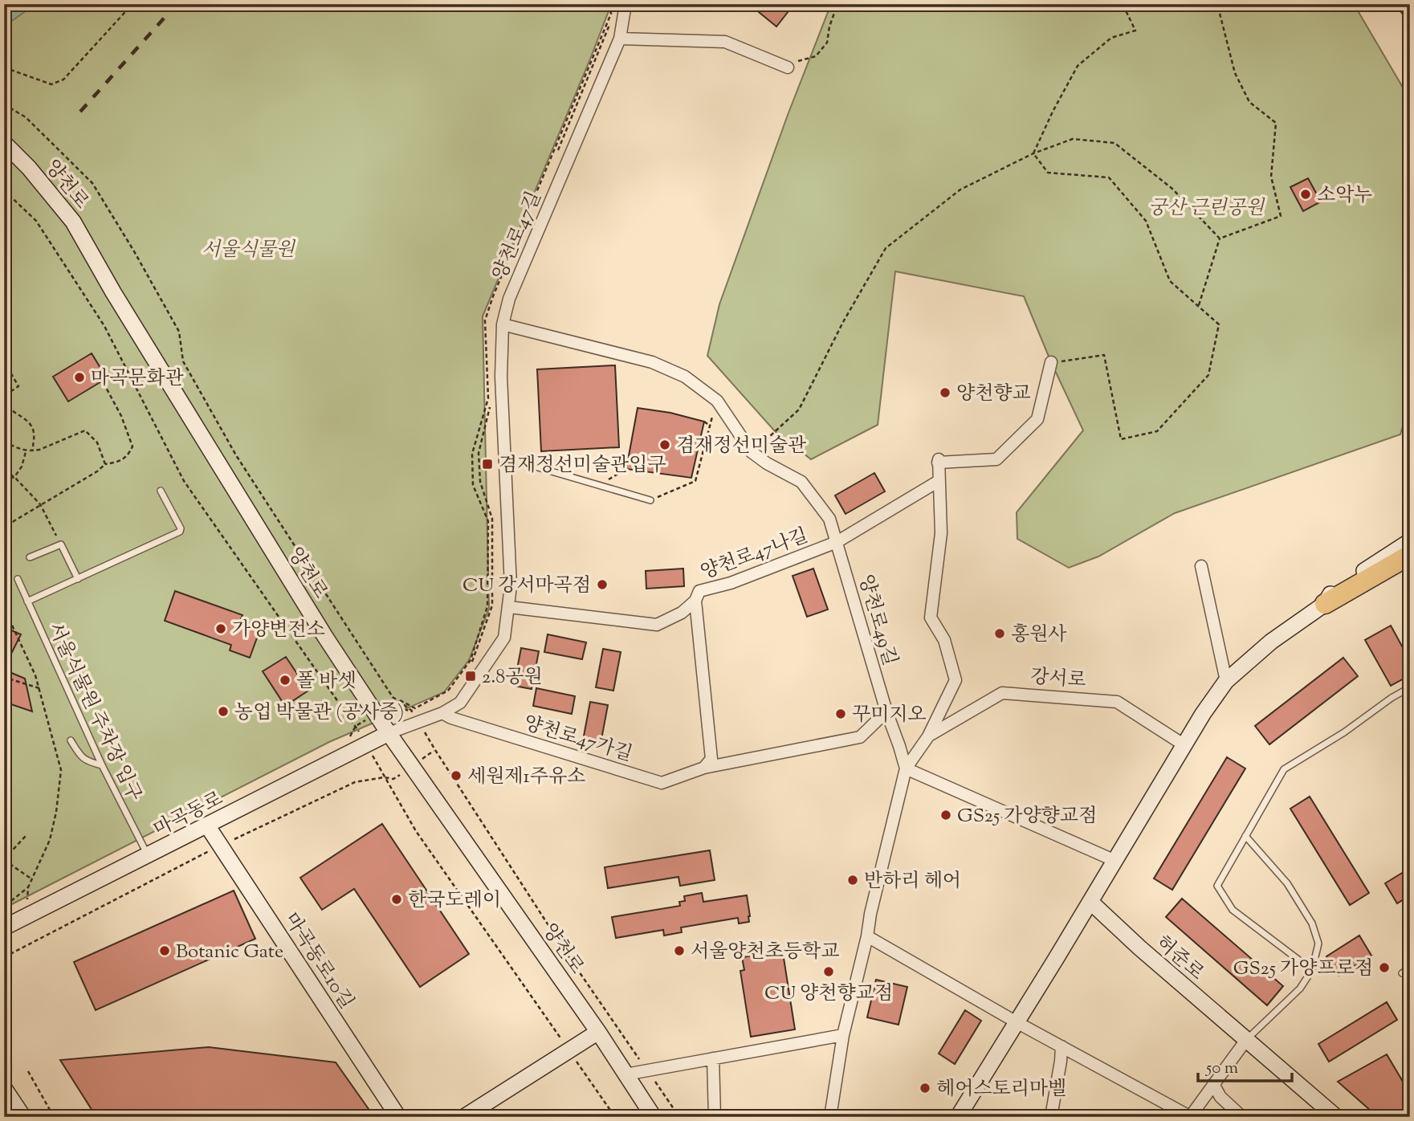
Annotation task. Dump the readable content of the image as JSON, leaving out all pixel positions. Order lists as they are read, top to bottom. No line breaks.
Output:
{"streets":{"main road":["양천로","마곡동로","허준로","마곡동로10길"],"street":["양천로47길","양천로47나길","양천로49길","강서로","양천로47가길"],"lane":["서울식물원 주차장 입구"]},"crossings":[["양천로","양천로47길"],["양천로","마곡동로"],["양천로47길","양천로47나길"],["양천로47길","양천로49길"],["양천로47길","양천로47가길"],["양천로47길","마곡동로"],["양천로47나길","양천로49길"],["양천로49길","양천로47가길"],["서울식물원 주차장 입구","마곡동로"],["마곡동로","마곡동로10길"]],"parks":["궁산 근린공원","서울식물원"],"places":{"other":["소악누","마곡문화관","양천향교","겸재정선미술관","CU 강서마곡점","가양변전소","홍원사","폴 바셋","농업 박물관 (공사중)","꾸미지오","세원제1주유소","GS25 가양향교점","반하리 헤어","한국도레이","Botanic Gate","서울양천초등학교","GS25 가양프로점","CU 양천향교점","헤어스토리마벨"],"transit":["겸재정선미술관입구","2.8공원"]},"scale_bar":"50 m"}
